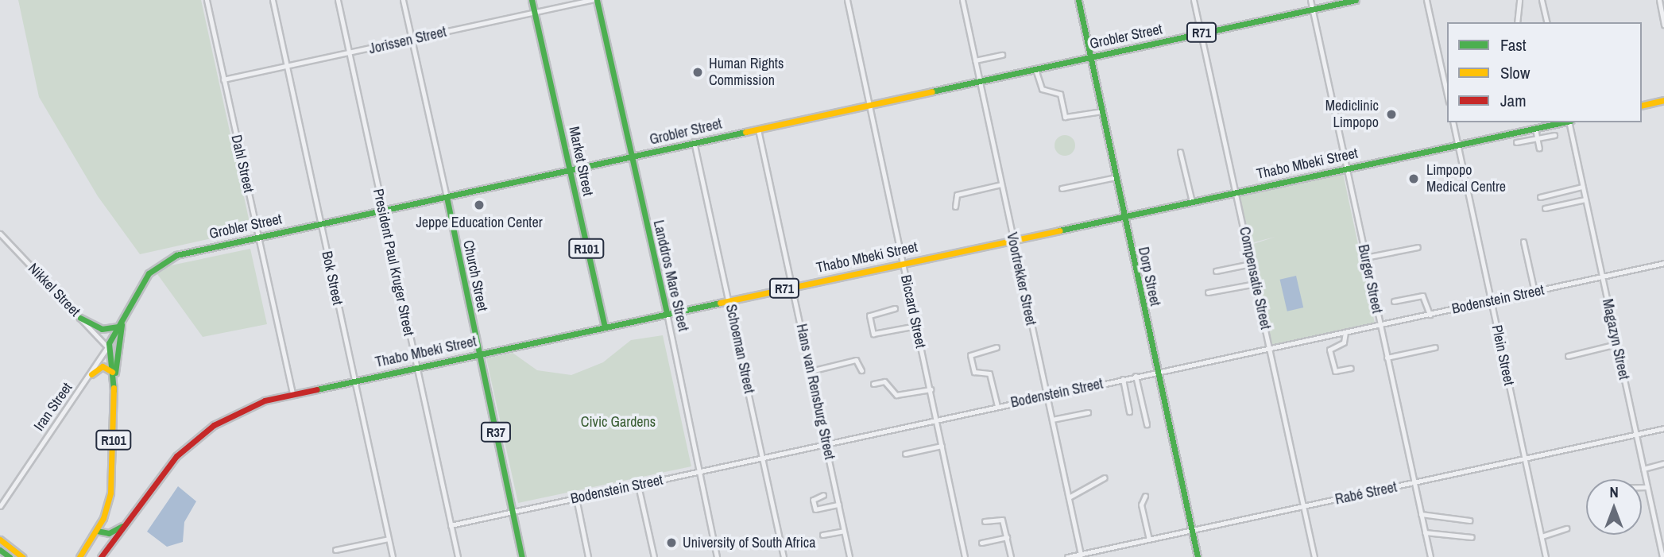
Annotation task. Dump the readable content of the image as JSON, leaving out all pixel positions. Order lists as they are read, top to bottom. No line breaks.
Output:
{"streets":{"main road":["R71","Grobler Street","Market Street","Thabo Mbeki Street","R101","Church Street","Landdros Mare Street","Dorp Street","Iran Street","R37"],"street":["Jorissen Street","Dahl Street","President Paul Kruger Street","Bok Street","Compensatie Street","Voortrekker Street","Burger Street","Nikkel Street","Bodenstein Street","Biccard Street","Magazyn Street","Schoeman Street","Plein Street","Hans van Rensburg Street","Rabé Street"]},"crossings":[["Grobler Street","Market Street"],["Grobler Street","Dahl Street"],["Grobler Street","President Paul Kruger Street"],["Grobler Street","Church Street"],["Grobler Street","Landdros Mare Street"],["Grobler Street","Dorp Street"],["Grobler Street","Bok Street"],["Grobler Street","Compensatie Street"],["Grobler Street","Voortrekker Street"],["Grobler Street","Burger Street"],["Grobler Street","Nikkel Street"],["Grobler Street","Biccard Street"],["Grobler Street","Schoeman Street"],["Grobler Street","Hans van Rensburg Street"],["Grobler Street","Iran Street"],["Jorissen Street","Market Street"],["Jorissen Street","Dahl Street"],["Jorissen Street","President Paul Kruger Street"],["Jorissen Street","Church Street"],["Jorissen Street","Bok Street"],["Market Street","Thabo Mbeki Street"],["Dahl Street","Thabo Mbeki Street"],["Thabo Mbeki Street","President Paul Kruger Street"],["Thabo Mbeki Street","Church Street"],["Thabo Mbeki Street","Landdros Mare Street"],["Thabo Mbeki Street","Dorp Street"],["Thabo Mbeki Street","Bok Street"],["Thabo Mbeki Street","Compensatie Street"],["Thabo Mbeki Street","Voortrekker Street"],["Thabo Mbeki Street","Burger Street"],["Thabo Mbeki Street","Biccard Street"],["Thabo Mbeki Street","Schoeman Street"],["Thabo Mbeki Street","Plein Street"],["Thabo Mbeki Street","Hans van Rensburg Street"],["President Paul Kruger Street","Bodenstein Street"],["Church Street","Bodenstein Street"],["Landdros Mare Street","Bodenstein Street"],["Dorp Street","Bodenstein Street"],["Dorp Street","Rabé Street"],["Compensatie Street","Bodenstein Street"],["Compensatie Street","Rabé Street"],["Voortrekker Street","Bodenstein Street"],["Voortrekker Street","Rabé Street"],["Burger Street","Bodenstein Street"],["Burger Street","Rabé Street"],["Nikkel Street","Iran Street"],["Bodenstein Street","Biccard Street"],["Bodenstein Street","Magazyn Street"],["Bodenstein Street","Schoeman Street"],["Bodenstein Street","Plein Street"],["Bodenstein Street","Hans van Rensburg Street"],["Magazyn Street","Rabé Street"],["Plein Street","Rabé Street"]],"parks":["Civic Gardens"],"places":["Human Rights Commission","Mediclinic Limpopo","Limpopo Medical Centre","Jeppe Education Center","University of South Africa"],"legend":["Fast","Slow","Jam"],"north":"top"}
